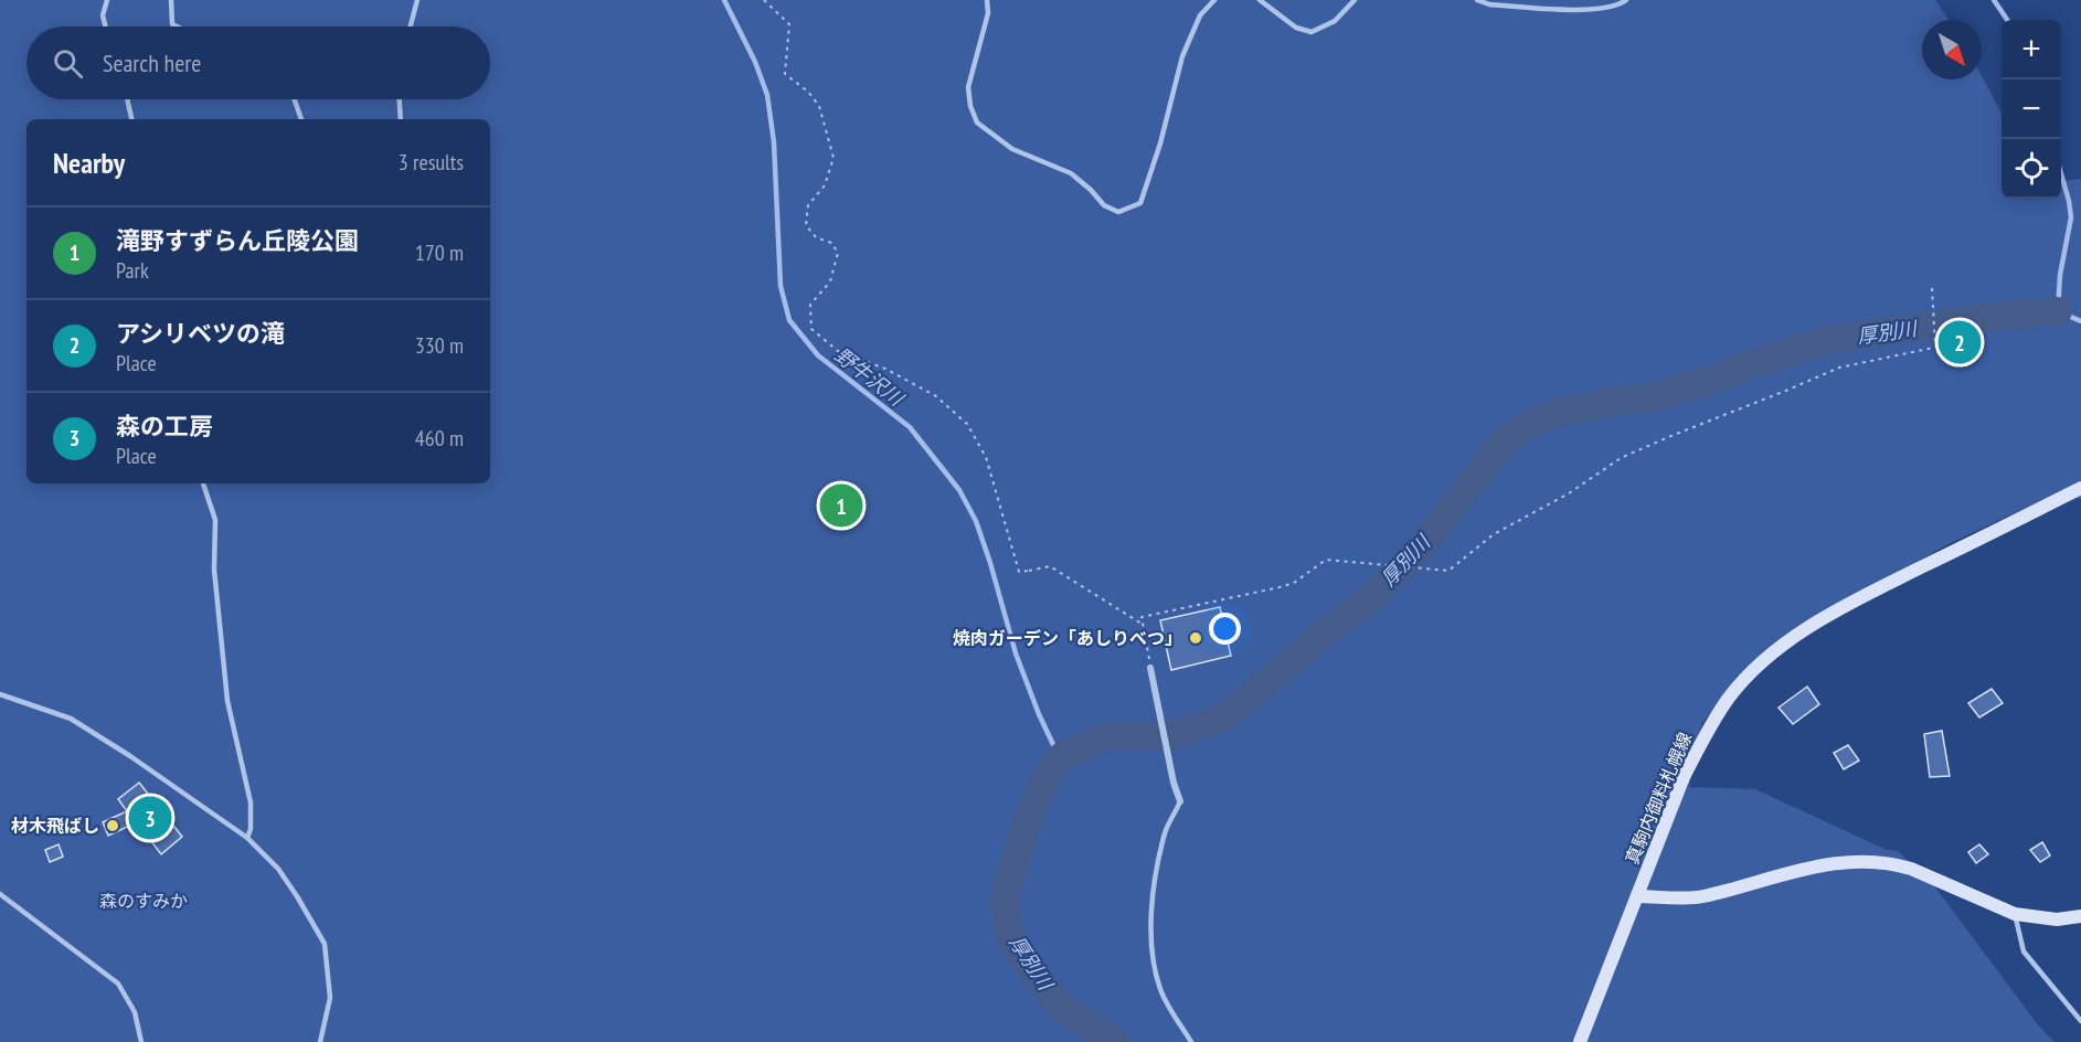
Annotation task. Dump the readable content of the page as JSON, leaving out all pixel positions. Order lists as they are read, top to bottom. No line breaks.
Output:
{"streets":{"main road":["真駒内御料札幌線"]},"water":["厚別川","野牛沢川"],"parks":["森のすみか"],"places":["焼肉ガーデン「あしりべつ」","材木飛ばし"],"north":"bottom right","page":{"map_buttons":["+","−"],"search":"Search here","heading":["Nearby","3 results"],"list":[{"mark":"1","name":"滝野すずらん丘陵公園","note":"Park","value":"170 m"},{"mark":"2","name":"アシリベツの滝","note":"Place","value":"330 m"},{"mark":"3","name":"森の工房","note":"Place","value":"460 m"}],"pins":["2","1","3"]}}
